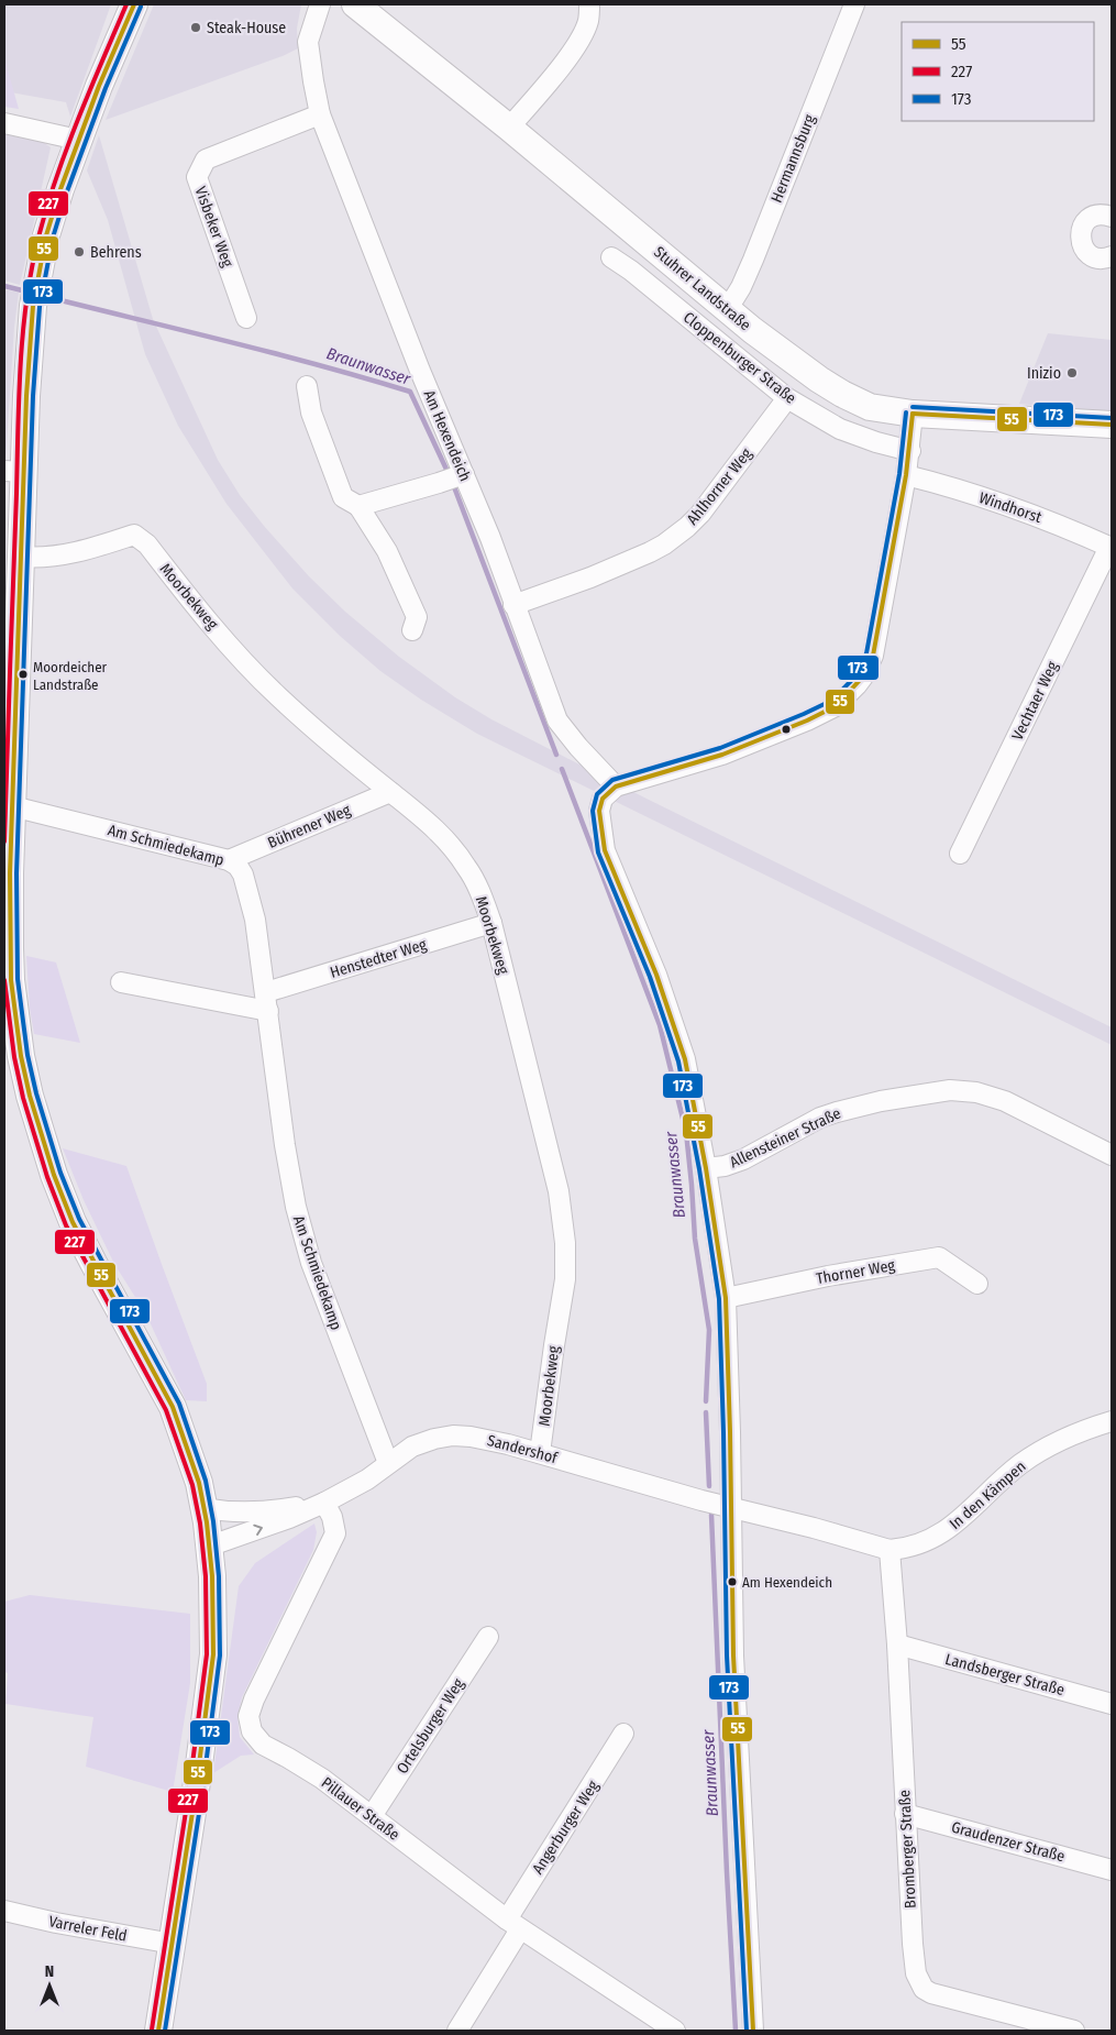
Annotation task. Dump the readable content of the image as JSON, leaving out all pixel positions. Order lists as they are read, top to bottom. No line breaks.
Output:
{"streets":{"main road":["Stuhrer Landstraße"],"street":["Hermannsburg","Visbeker Weg","Cloppenburger Straße","Am Hexendeich","Ahlhorner Weg","Windhorst","Moorbekweg","Vechtaer Weg","Bührener Weg","Am Schmiedekamp","Henstedter Weg","Allensteiner Straße","Thorner Weg","Sandershof","In den Kämpen","Landsberger Straße","Ortelsburger Weg","Pillauer Straße","Angerburger Weg","Graudenzer Straße","Bromberger Straße","Varreler Feld"]},"crossings":[["Hermannsburg","Stuhrer Landstraße"],["Visbeker Weg","Am Hexendeich"],["Cloppenburger Straße","Ahlhorner Weg"],["Am Hexendeich","Ahlhorner Weg"],["Windhorst","Vechtaer Weg"],["Moorbekweg","Bührener Weg"],["Moorbekweg","Henstedter Weg"],["Moorbekweg","Sandershof"],["Bührener Weg","Am Schmiedekamp"],["Am Schmiedekamp","Henstedter Weg"],["Am Schmiedekamp","Sandershof"],["Sandershof","In den Kämpen"],["Sandershof","Pillauer Straße"],["In den Kämpen","Bromberger Straße"],["Landsberger Straße","Bromberger Straße"],["Ortelsburger Weg","Pillauer Straße"],["Pillauer Straße","Angerburger Weg"],["Graudenzer Straße","Bromberger Straße"]],"water":["Braunwasser"],"places":["Steak-House","Behrens","Inizio","Moordeicher Landstraße","Am Hexendeich"],"lines":["transit line 55","transit line 227","transit line 173"],"legend":["55","227","173"],"north":"top"}
